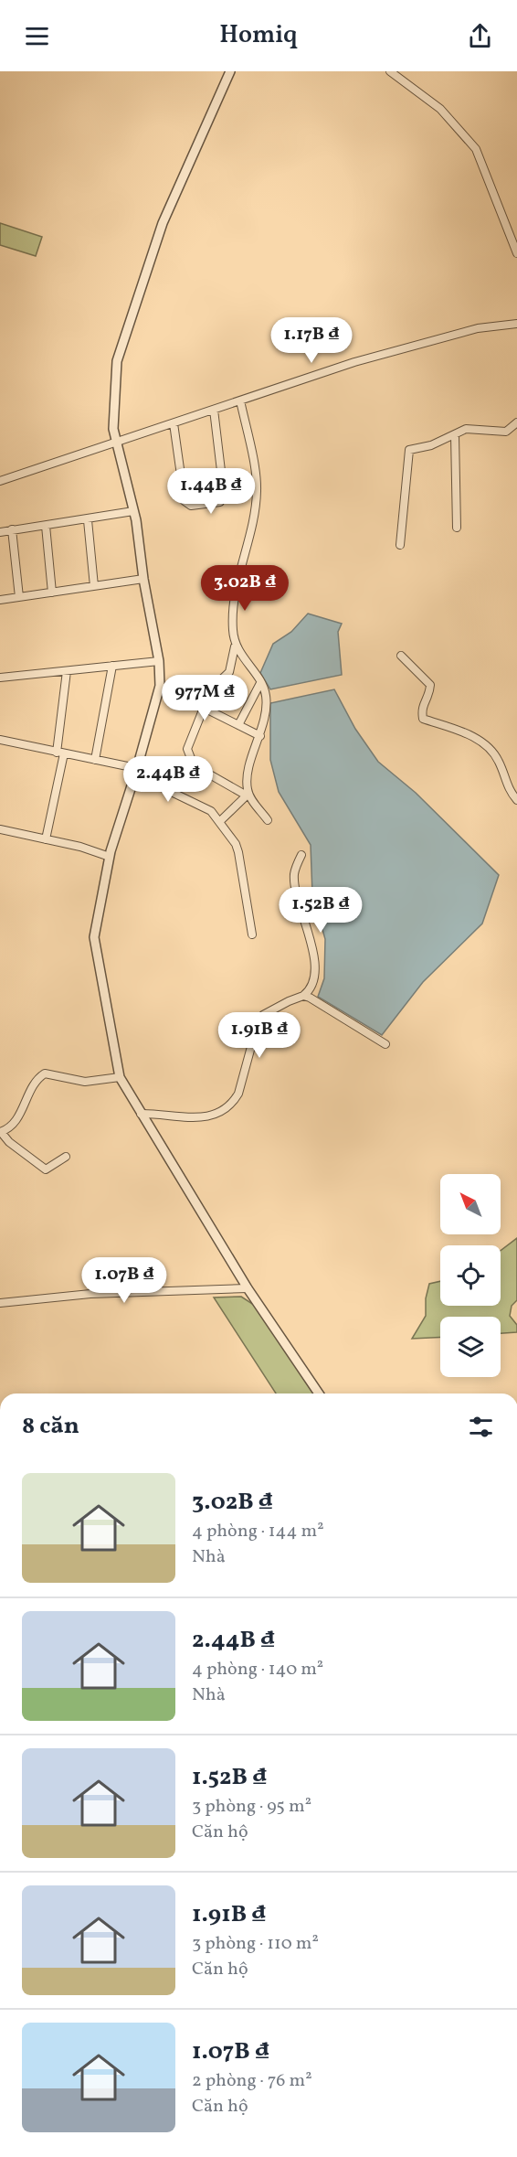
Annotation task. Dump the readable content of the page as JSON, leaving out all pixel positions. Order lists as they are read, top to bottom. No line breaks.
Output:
{"north":"top left","page":{"header":"Homiq","price":["1.17B ₫","1.44B ₫","3.02B ₫","977M ₫","2.44B ₫","1.52B ₫","1.91B ₫","1.07B ₫"],"heading":"8 căn","list":[{"name":"3.02B ₫","note":"4 phòng · 144 m² · Nhà"},{"name":"2.44B ₫","note":"4 phòng · 140 m² · Nhà"},{"name":"1.52B ₫","note":"3 phòng · 95 m² · Căn hộ"},{"name":"1.91B ₫","note":"3 phòng · 110 m² · Căn hộ"},{"name":"1.07B ₫","note":"2 phòng · 76 m² · Căn hộ"}]}}
